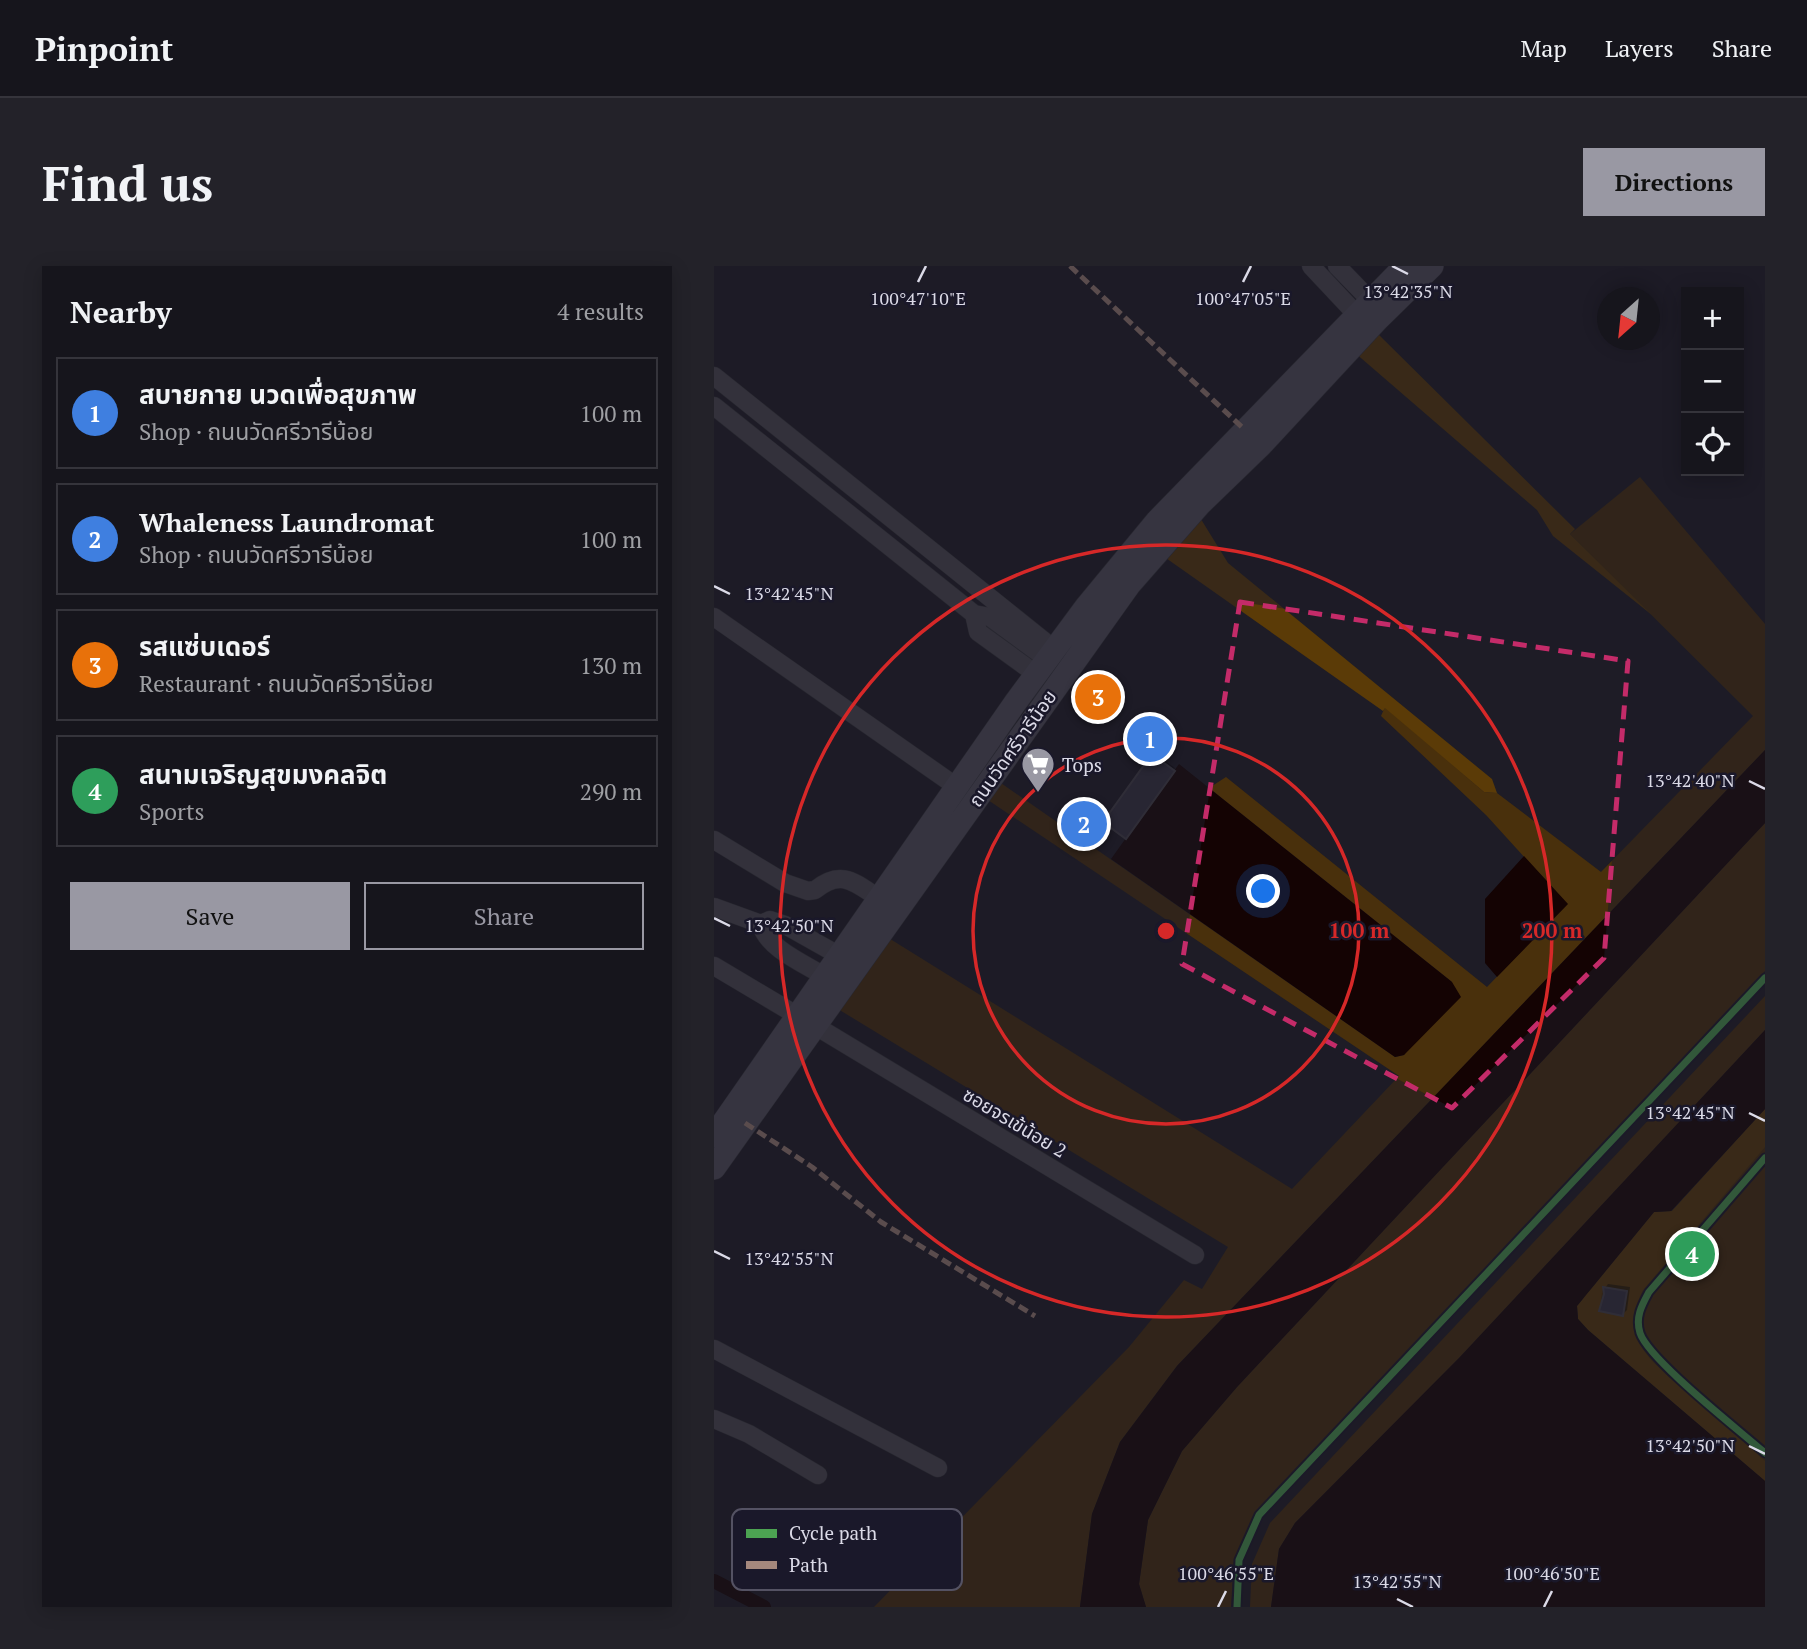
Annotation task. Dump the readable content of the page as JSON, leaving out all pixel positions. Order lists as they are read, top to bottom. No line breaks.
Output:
{"streets":{"main road":["ถนนวัดศรีวารีน้อย"],"street":["ซอยจรเข้น้อย 2"]},"crossings":[["ถนนวัดศรีวารีน้อย","ซอยจรเข้น้อย 2"]],"places":{"supermarket":["Tops"]},"legend":["Cycle path","Path"],"north":"bottom left","page":{"header":"Pinpoint","nav":["Map","Layers","Share"],"buttons":["Directions",["Save","Share"]],"title":"Find us","heading":["Nearby","4 results"],"map_buttons":["+","−"],"list":[{"mark":"1","name":"สบายกาย นวดเพื่อสุขภาพ","note":"Shop · ถนนวัดศรีวารีน้อย","value":"100 m"},{"mark":"2","name":"Whaleness Laundromat","note":"Shop · ถนนวัดศรีวารีน้อย","value":"100 m"},{"mark":"3","name":"รสแซ่บเดอร์","note":"Restaurant · ถนนวัดศรีวารีน้อย","value":"130 m"},{"mark":"4","name":"สนามเจริญสุขมงคลจิต","note":"Sports","value":"290 m"}],"pins":["3","1","2","4"]},"coordinates":["13°42'35\"N","100°47'10\"E","100°47'05\"E","13°42'45\"N","13°42'40\"N","13°42'50\"N","13°42'55\"N","100°46'55\"E","100°46'50\"E"],"rings":["100 m","200 m"]}
